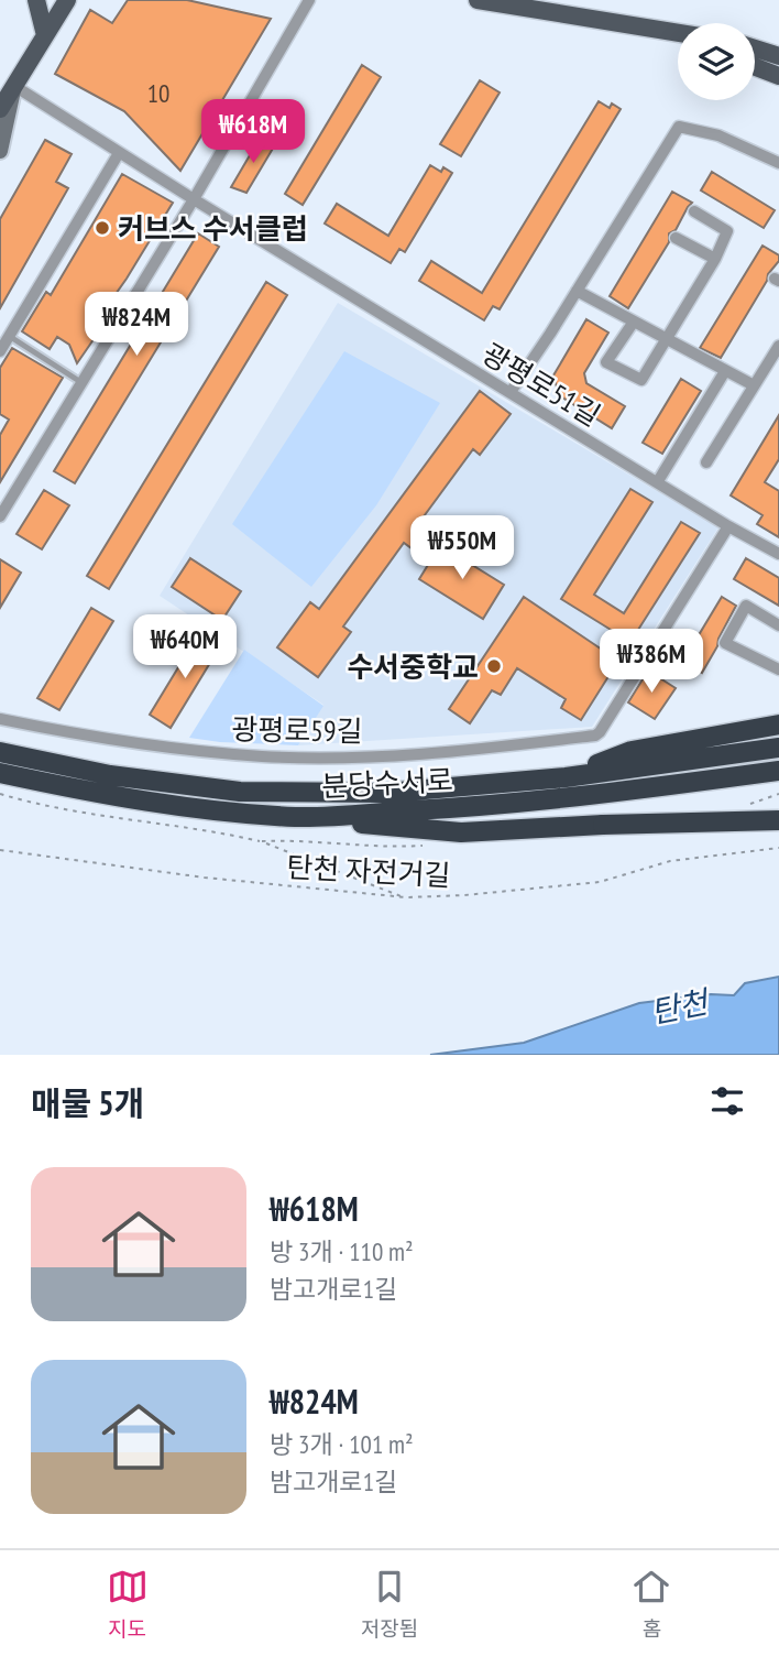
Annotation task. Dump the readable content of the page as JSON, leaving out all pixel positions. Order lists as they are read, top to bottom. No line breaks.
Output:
{"streets":{"highway":["분당수서로"],"street":["광평로51길","광평로59길"],"path":["탄천 자전거길"]},"crossings":[["광평로51길","광평로59길"]],"water":["탄천"],"places":["커브스 수서클럽","수서중학교"],"house_numbers":["10"],"page":{"price":["₩618M","₩824M","₩550M","₩640M","₩386M"],"heading":"매물 5개","list":[{"name":"₩618M","note":"방 3개 · 110 m² · 밤고개로1길"},{"name":"₩824M","note":"방 3개 · 101 m² · 밤고개로1길"}],"tabs":["지도","저장됨","홈"]}}
